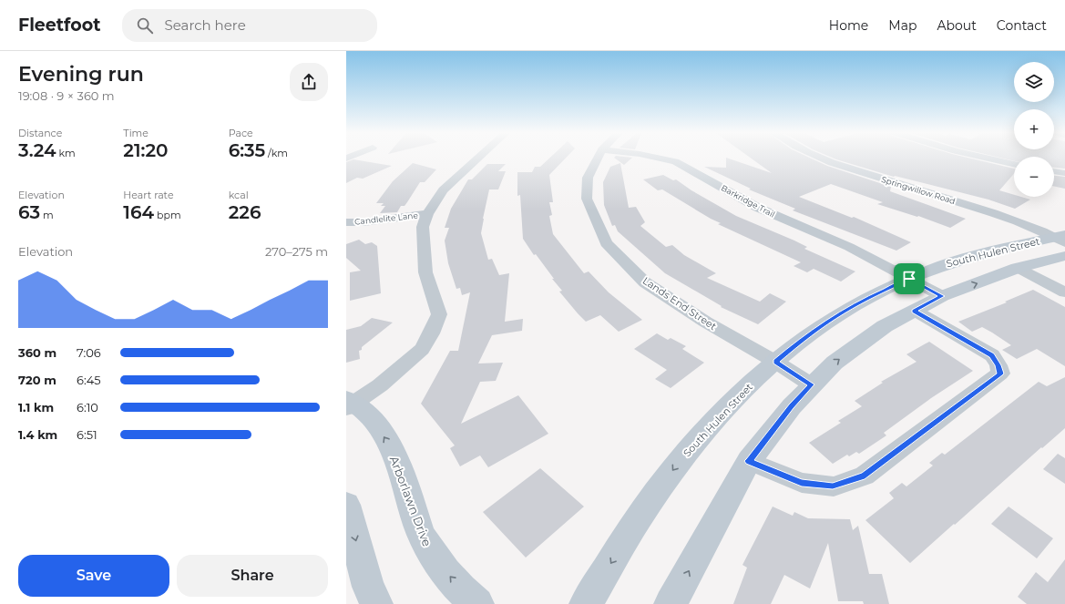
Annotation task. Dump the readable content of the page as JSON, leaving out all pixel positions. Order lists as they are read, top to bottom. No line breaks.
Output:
{"streets":{"main road":["South Hulen Street","Arborlawn Drive"],"street":["Springwillow Road","Barkridge Trail","Candlelite Lane","Lands End Street"]},"crossings":[["Springwillow Road","South Hulen Street"],["Barkridge Trail","South Hulen Street"],["South Hulen Street","Lands End Street"]],"page":{"header":"Fleetfoot","search":"Search here","nav":["Home","Map","About","Contact"],"heading":["Evening run","19:08 · 9 × 360 m"],"map_buttons":["+","−"],"stats":[["Distance","3.24 km"],["Time","21:20"],["Pace","6:35 /km"],["Elevation","63 m"],["Heart rate","164 bpm"],["kcal","226"]],"chart":["Elevation","270–275 m"],"list":[{"name":"360 m","note":"7:06"},{"name":"720 m","note":"6:45"},{"name":"1.1 km","note":"6:10"},{"name":"1.4 km","note":"6:51"}],"buttons":["Save","Share"]}}
